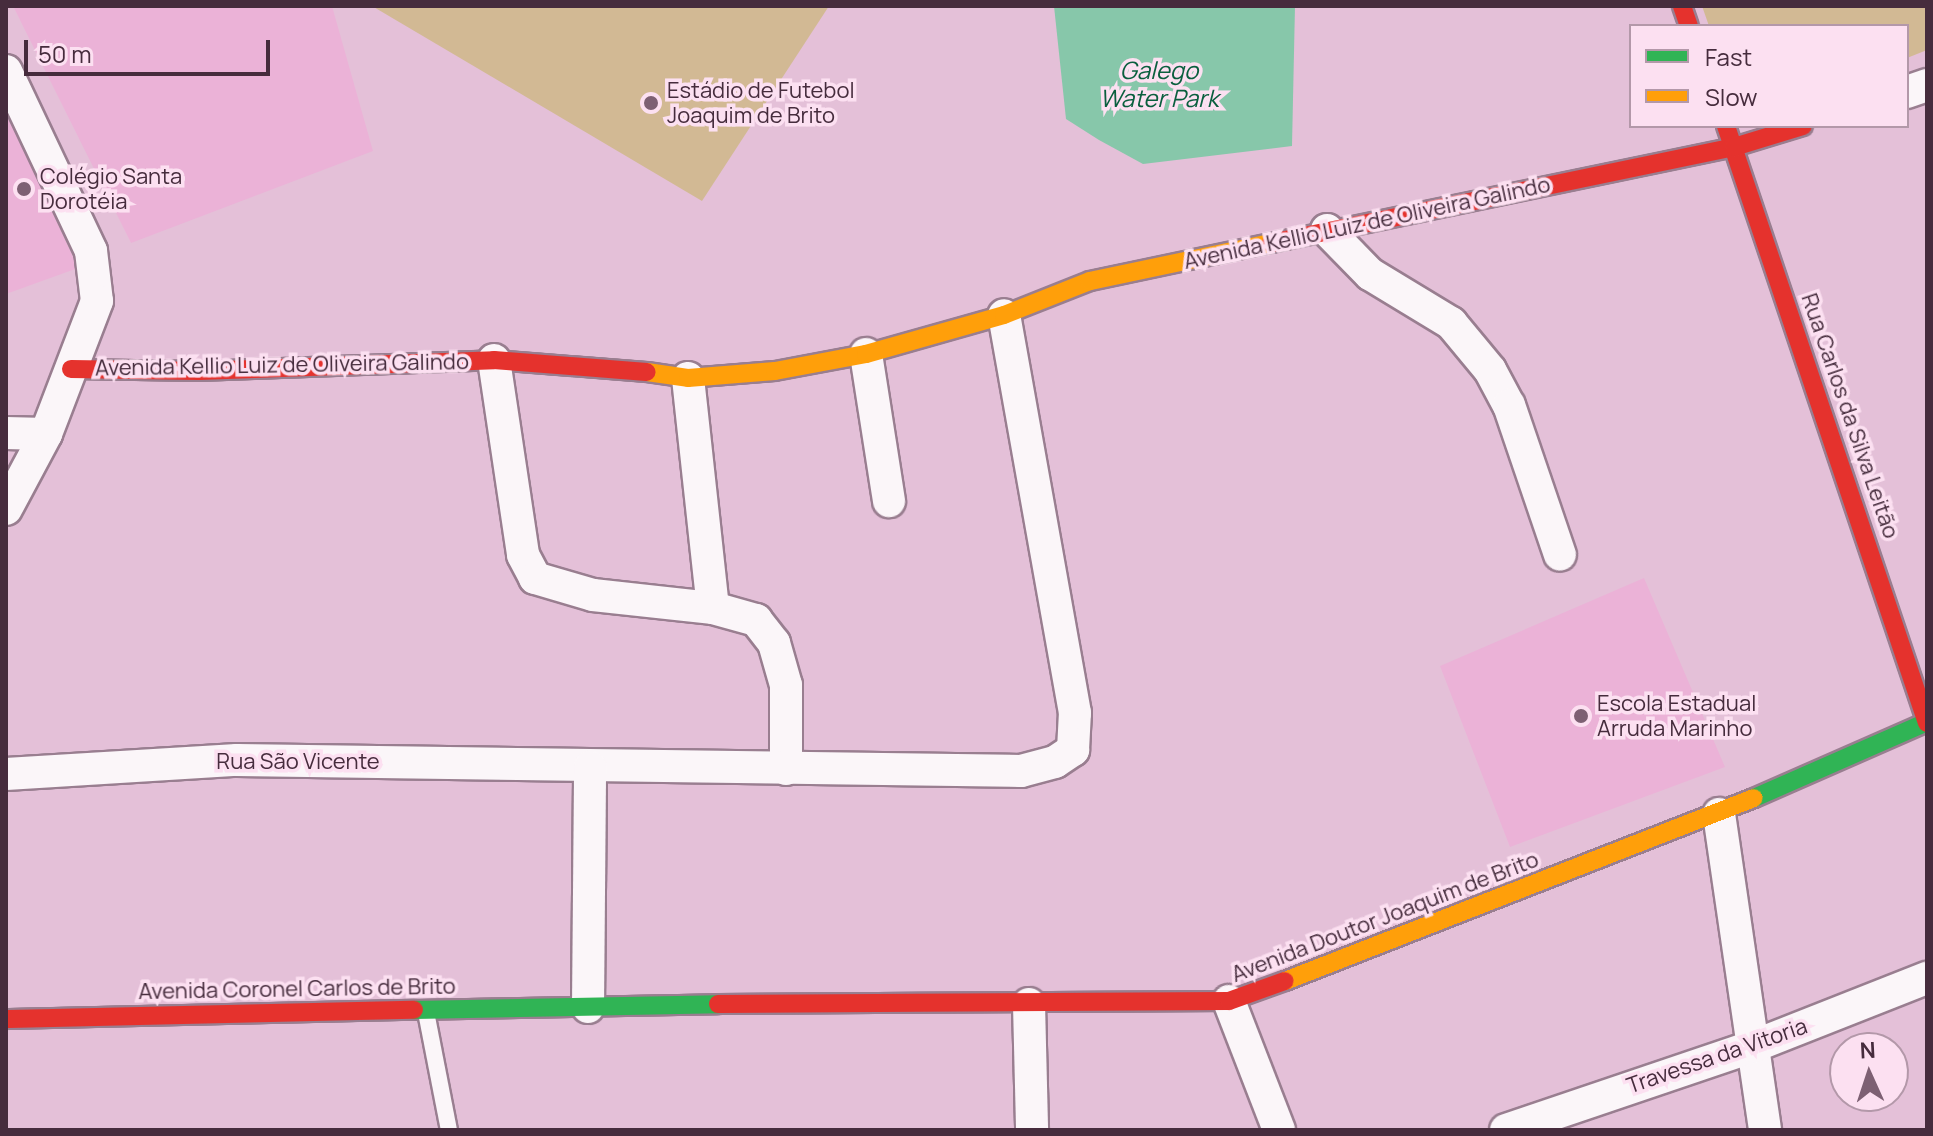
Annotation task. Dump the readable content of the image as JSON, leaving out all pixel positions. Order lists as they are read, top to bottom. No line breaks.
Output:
{"streets":{"main road":["Avenida Kellio Luiz de Oliveira Galindo","Rua Carlos da Silva Leitão","Avenida Doutor Joaquim de Brito","Avenida Coronel Carlos de Brito"],"street":["Rua São Vicente","Travessa da Vitoria"]},"crossings":[["Avenida Kellio Luiz de Oliveira Galindo","Rua Carlos da Silva Leitão"],["Avenida Kellio Luiz de Oliveira Galindo","Rua São Vicente"],["Rua Carlos da Silva Leitão","Avenida Doutor Joaquim de Brito"],["Avenida Doutor Joaquim de Brito","Avenida Coronel Carlos de Brito"]],"water":["Galego Water Park"],"places":["Estádio de Futebol Joaquim de Brito","Colégio Santa Dorotéia","Escola Estadual Arruda Marinho"],"legend":["Fast","Slow"],"scale_bar":"50 m","north":"top"}
